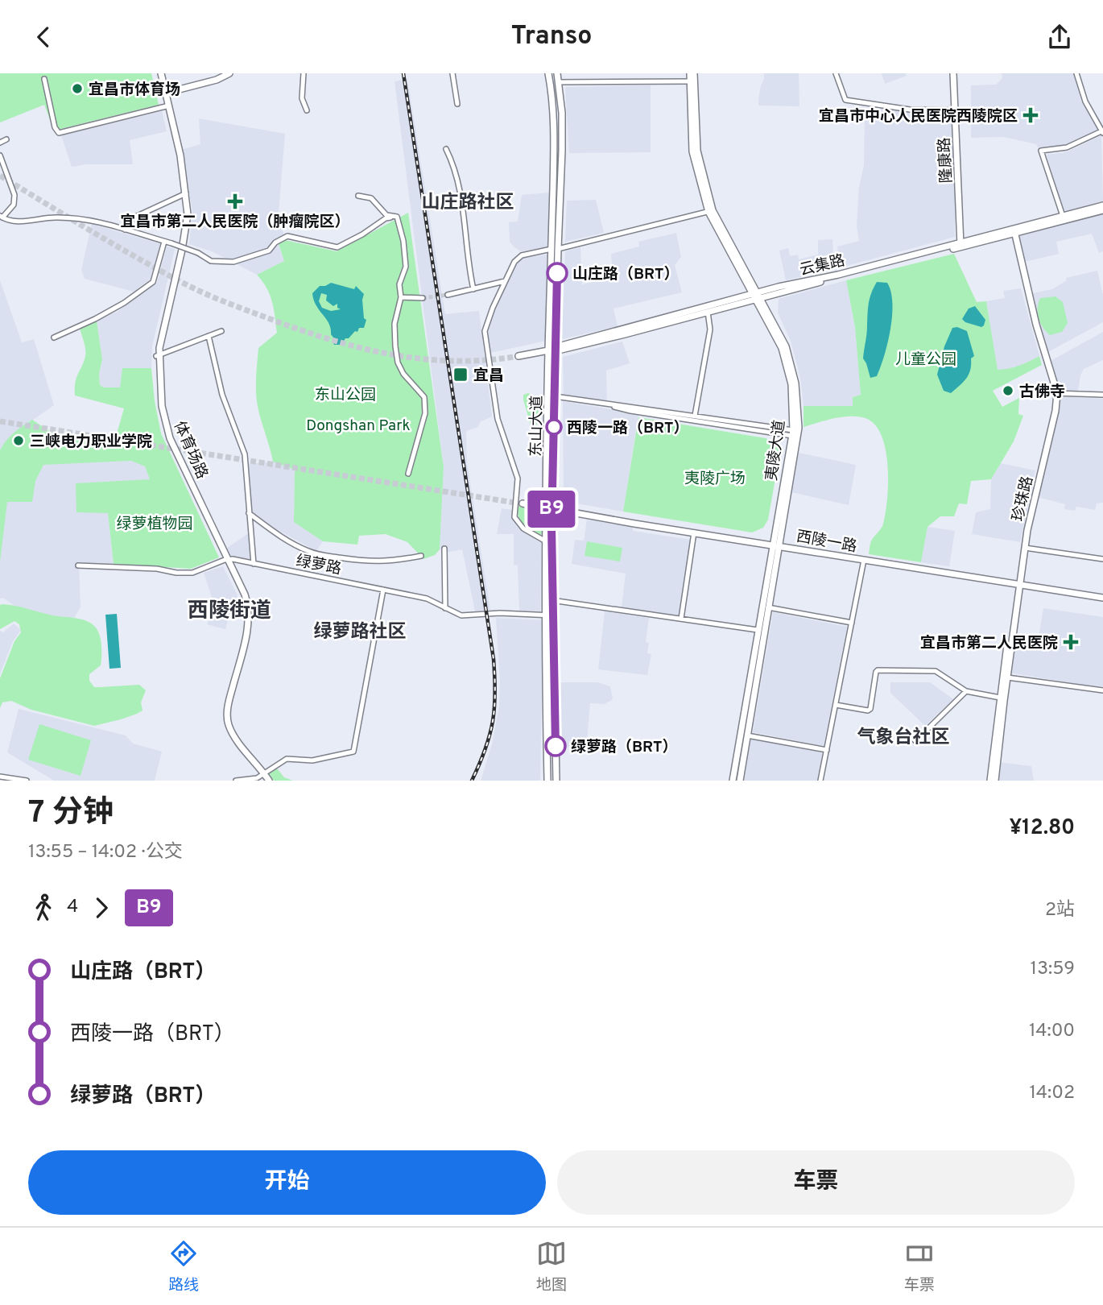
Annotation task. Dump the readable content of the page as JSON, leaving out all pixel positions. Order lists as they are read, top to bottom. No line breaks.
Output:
{"streets":{"main road":["隆康路","云集路","东山大道","体育场路","夷陵大道","珍珠路","西陵一路"],"street":["绿萝路"]},"crossings":[["隆康路","云集路"],["云集路","东山大道"],["云集路","夷陵大道"],["云集路","珍珠路"],["东山大道","西陵一路"],["东山大道","绿萝路"],["体育场路","绿萝路"],["夷陵大道","西陵一路"],["珍珠路","西陵一路"]],"districts":["山庄路社区","西陵街道","绿萝路社区","气象台社区"],"parks":["儿童公园","东山公园","Dongshan Park","夷陵广场","绿萝植物园"],"places":{"other":["宜昌市体育场","山庄路（BRT）","古佛寺","西陵一路（BRT）","三峡电力职业学院","绿萝路（BRT）"],"health":["宜昌市中心人民医院西陵院区","宜昌市第二人民医院（肿瘤院区）","宜昌市第二人民医院"],"transit":["宜昌"]},"lines":["bus line B9"],"page":{"header":"Transo","on_map":"B9","heading":["7 分钟","13:55 – 14:02 · 公交","¥12.80"],"legs":["4","B9","2站"],"list":[{"name":"山庄路（BRT）","value":"13:59"},{"name":"西陵一路（BRT）","value":"14:00"},{"name":"绿萝路（BRT）","value":"14:02"}],"buttons":["开始","车票"],"tabs":["路线","地图","车票"]}}
